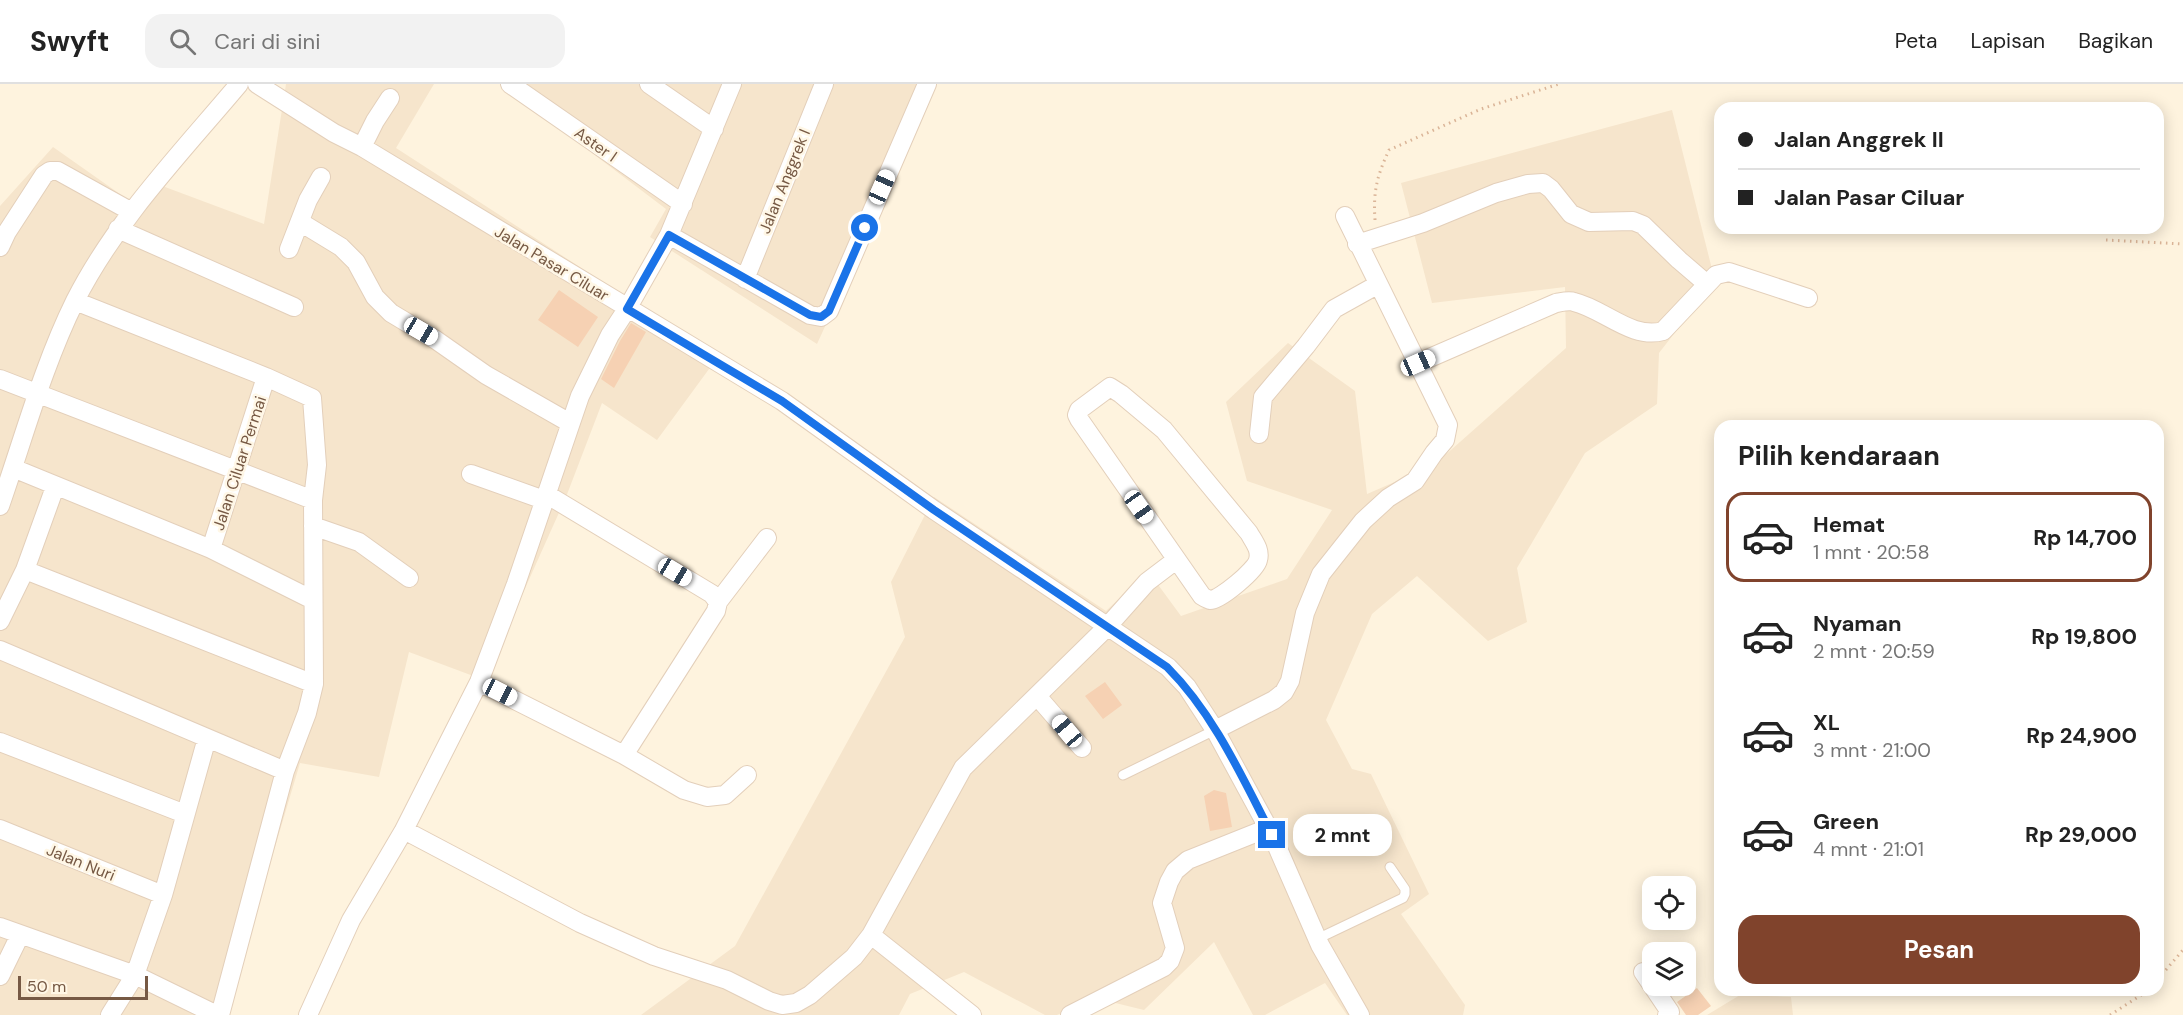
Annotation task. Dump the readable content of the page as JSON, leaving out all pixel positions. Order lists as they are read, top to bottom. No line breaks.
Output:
{"streets":{"street":["Aster I","Jalan Anggrek I","Jalan Pasar Ciluar","Jalan Ciluar Permai","Jalan Nuri"]},"scale_bar":"50 m","page":{"header":"Swyft","search":"Cari di sini","nav":["Peta","Lapisan","Bagikan"],"banner":["Jalan Anggrek II","Jalan Pasar Ciluar"],"heading":"Pilih kendaraan","list":[{"name":"Hemat","note":"1 mnt · 20:58","value":"Rp 14,700"},{"name":"Nyaman","note":"2 mnt · 20:59","value":"Rp 19,800"},{"name":"XL","note":"3 mnt · 21:00","value":"Rp 24,900"},{"name":"Green","note":"4 mnt · 21:01","value":"Rp 29,000"}],"bubble":"2 mnt","buttons":"Pesan","scale":"50 m"}}
